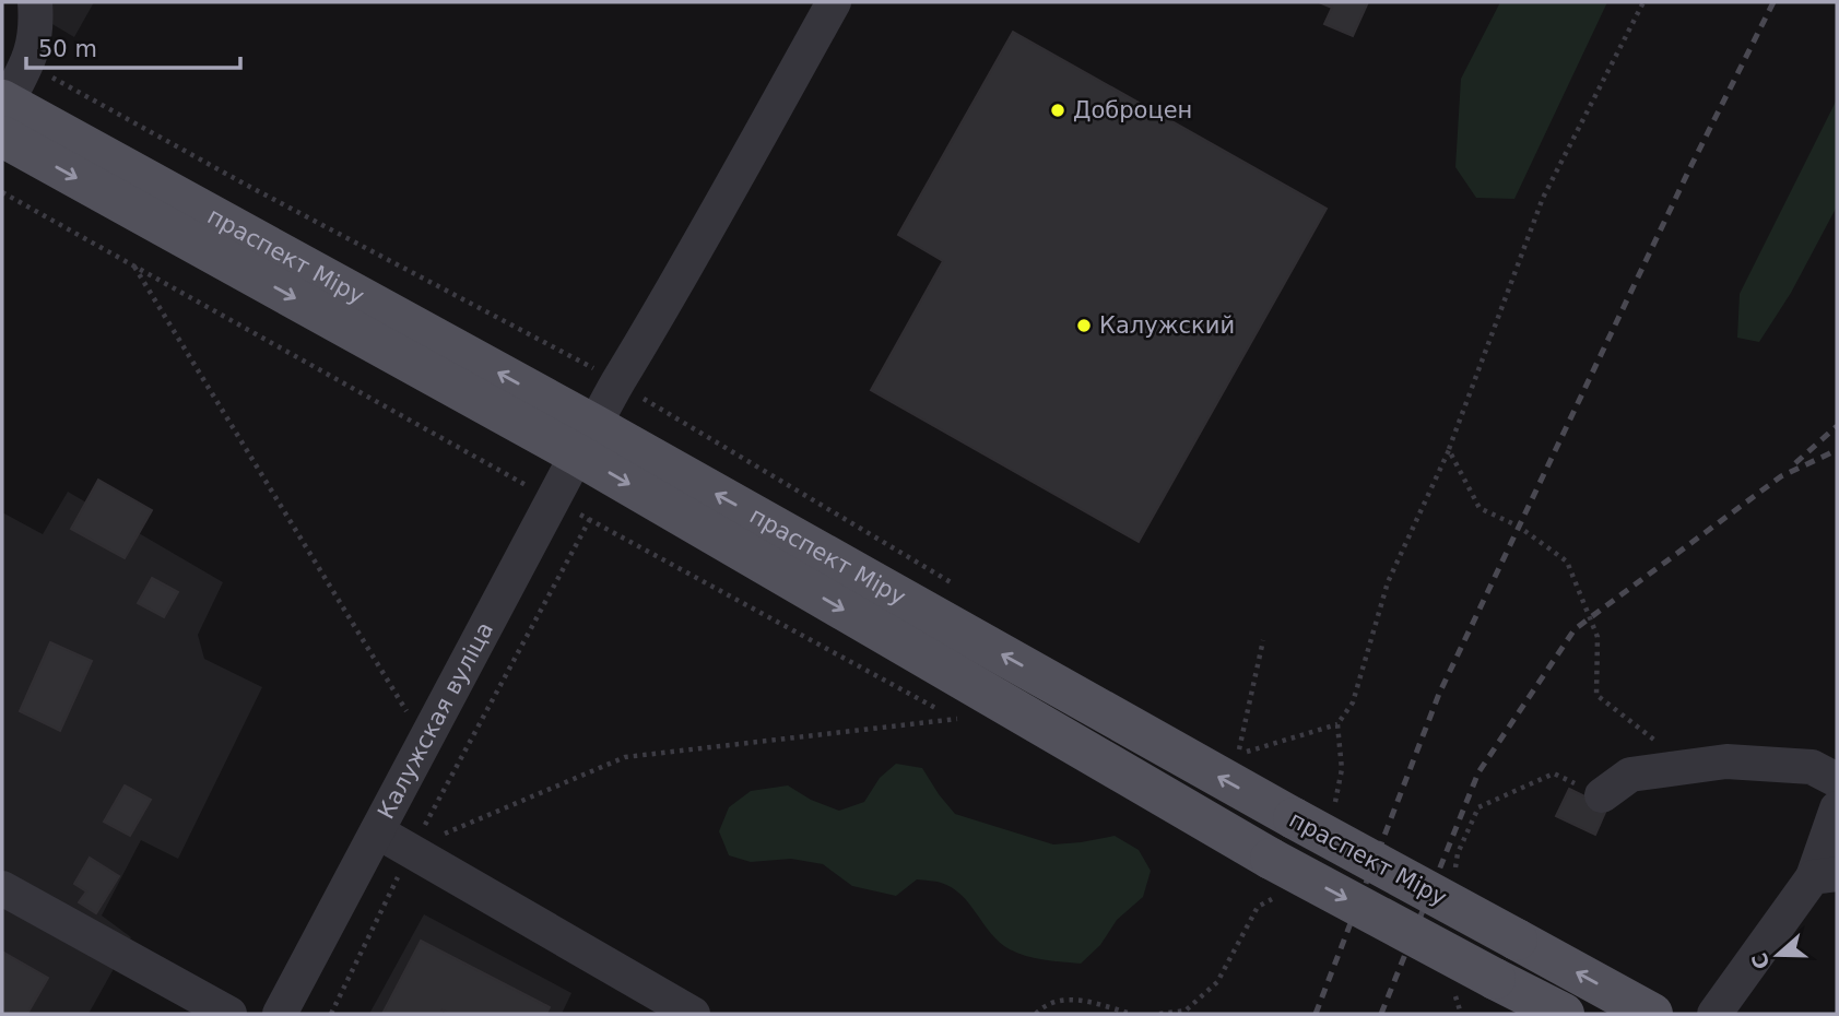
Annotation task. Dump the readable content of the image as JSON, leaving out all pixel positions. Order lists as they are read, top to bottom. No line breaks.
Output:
{"streets":{"main road":["праспект Міру"],"street":["Калужская вуліца"]},"crossings":[["праспект Міру","Калужская вуліца"]],"places":["Доброцен","Калужский"],"scale_bar":"50 m","north":"left"}
